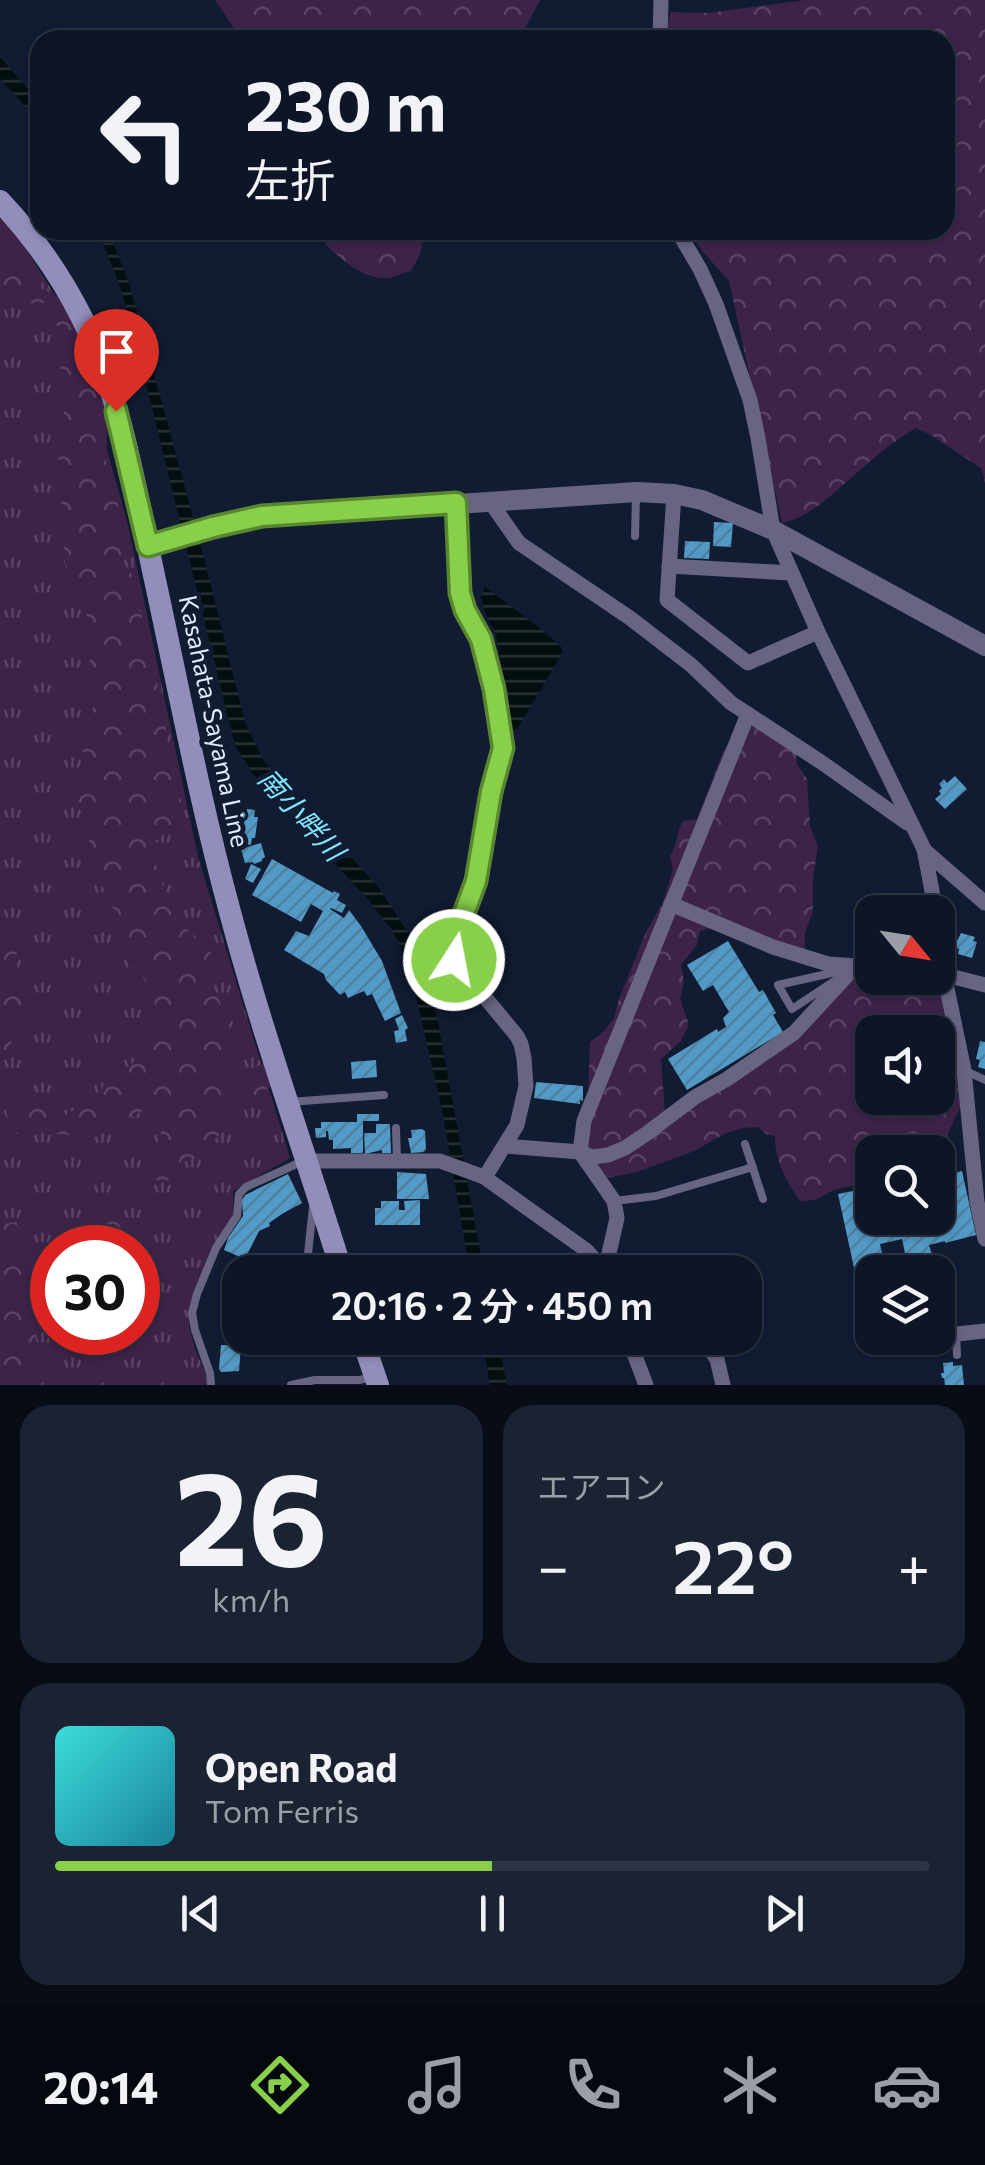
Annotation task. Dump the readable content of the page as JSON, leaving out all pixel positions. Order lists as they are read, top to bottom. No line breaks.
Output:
{"streets":{"main road":["Kasahata-Sayama Line"]},"water":["南小畔川"],"north":"bottom right","page":{"turn":["230 m","左折"],"limit":"30","trip":"20:16 · 2 分 · 450 m","tile":[["26","km/h"],"エアコン"],"heat":["−","22°","+"],"song":["Open Road","Tom Ferris"],"tabs":"20:14"}}
